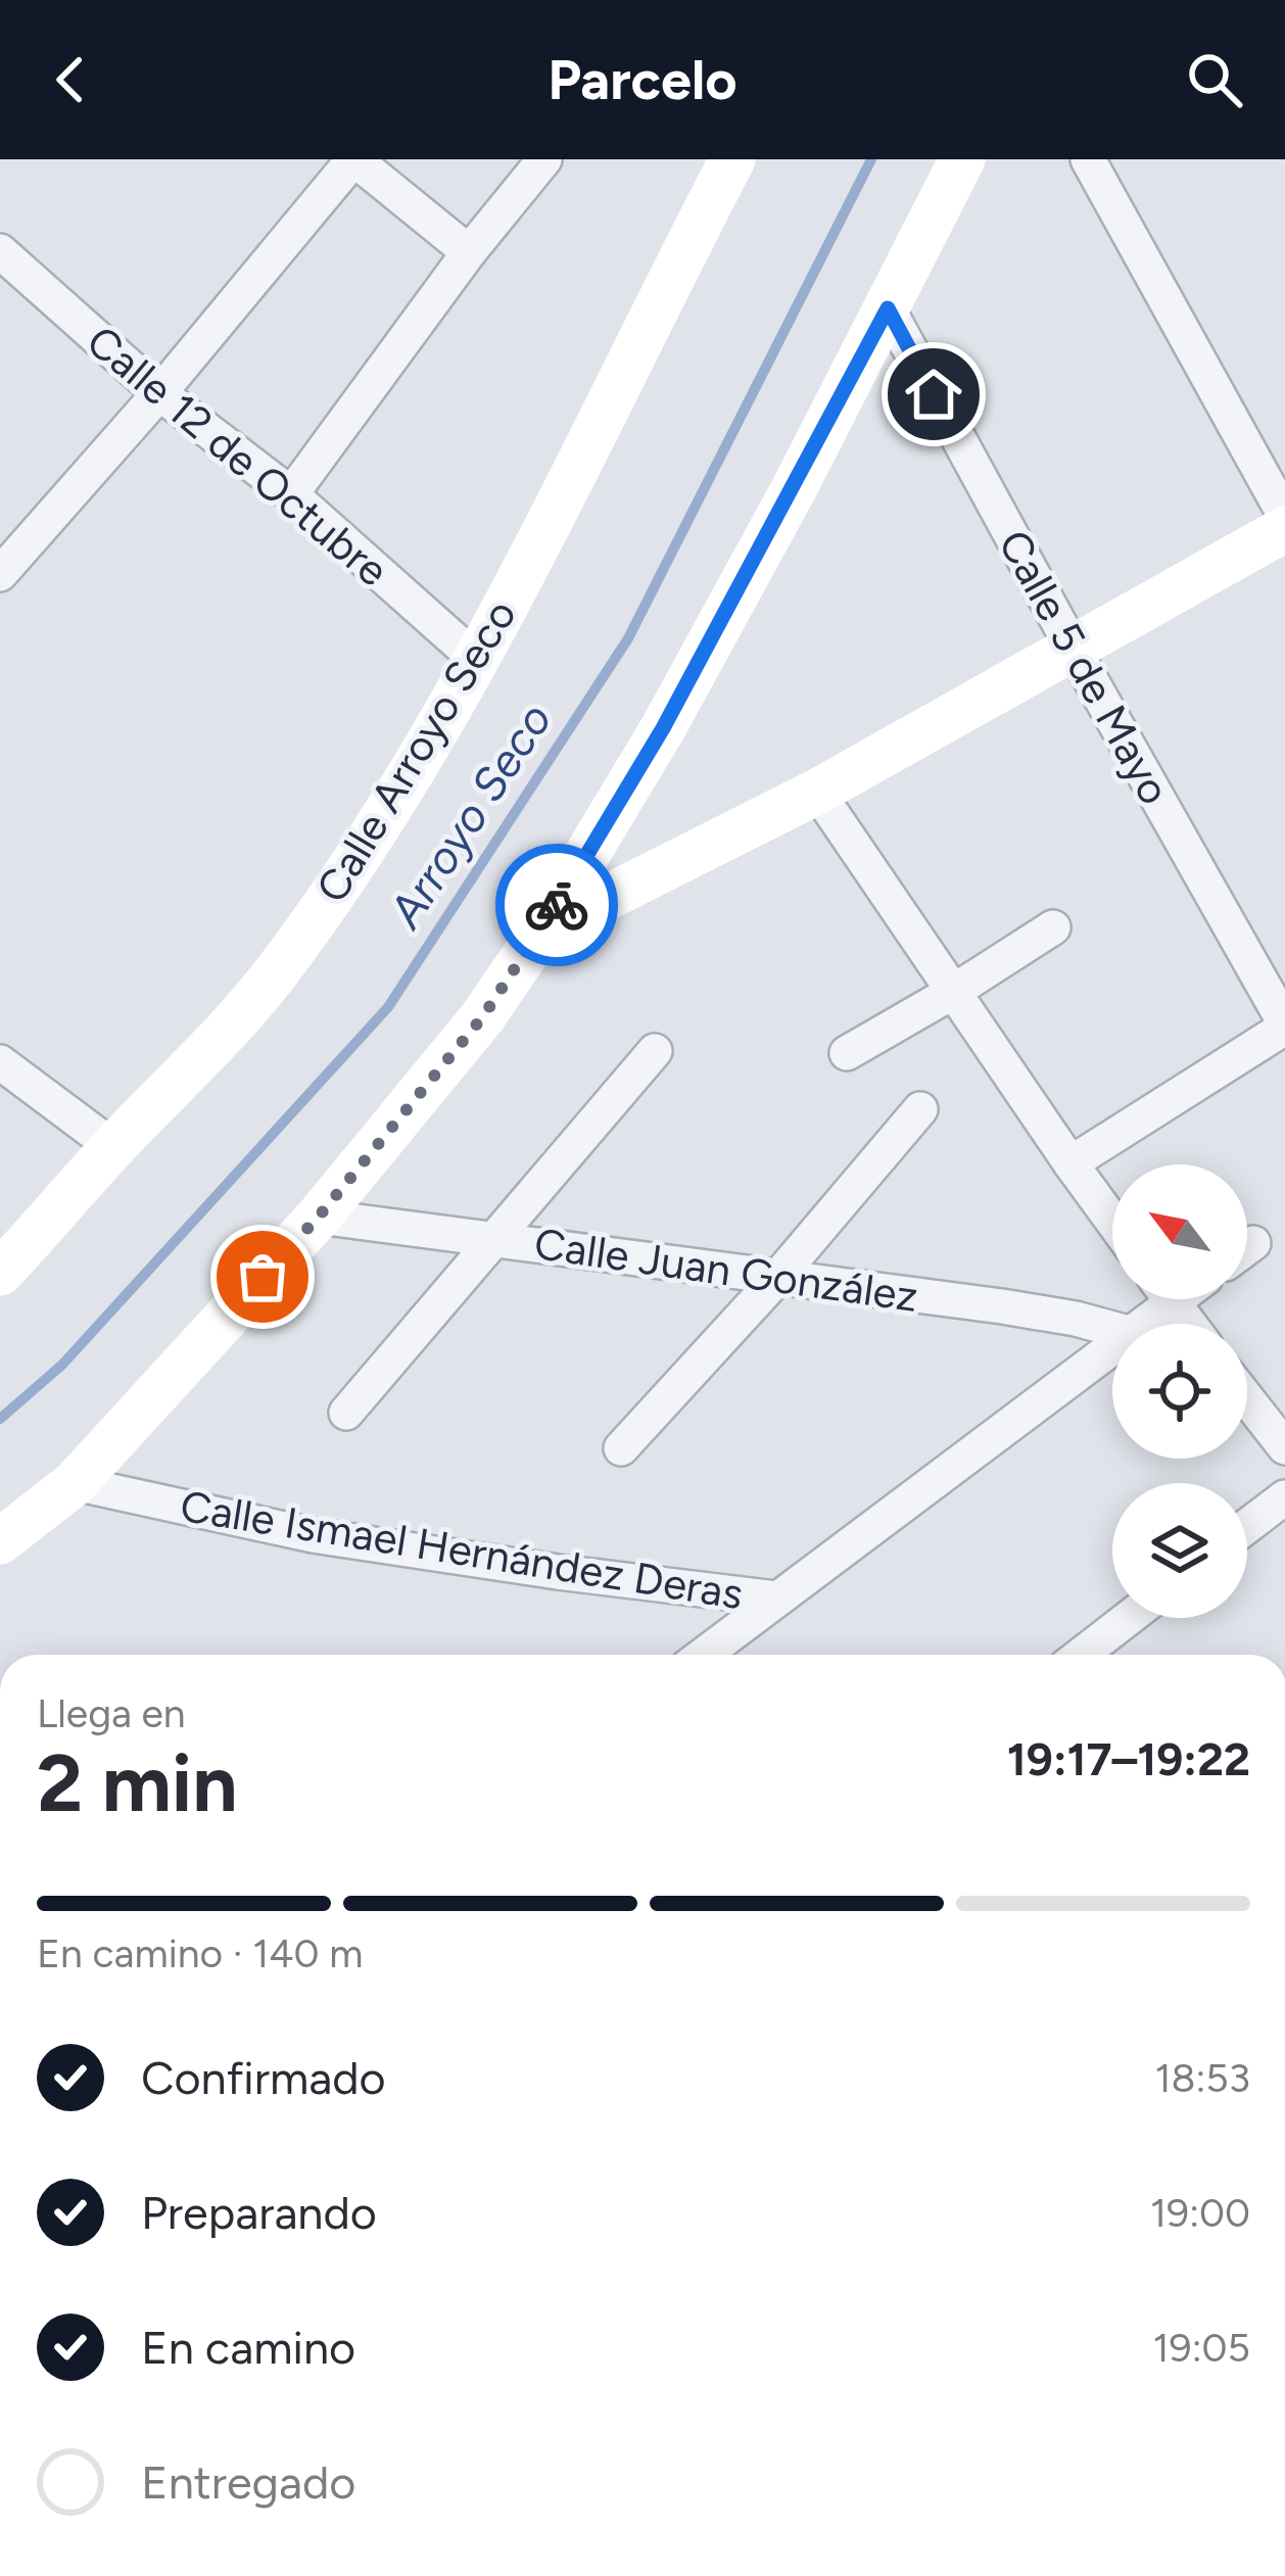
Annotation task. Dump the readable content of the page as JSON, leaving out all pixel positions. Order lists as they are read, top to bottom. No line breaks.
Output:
{"streets":{"street":["Calle 12 de Octubre","Calle 5 de Mayo","Calle Arroyo Seco","Calle Juan González","Calle Ismael Hernández Deras"]},"crossings":[["Calle 12 de Octubre","Calle Arroyo Seco"]],"water":["Arroyo Seco"],"north":"top left","page":{"header":"Parcelo","heading":["2 min","Llega en","19:17–19:22"],"bar":"En camino · 140 m","list":[["Confirmado","18:53"],["Preparando","19:00"],["En camino","19:05"],"Entregado"]}}
